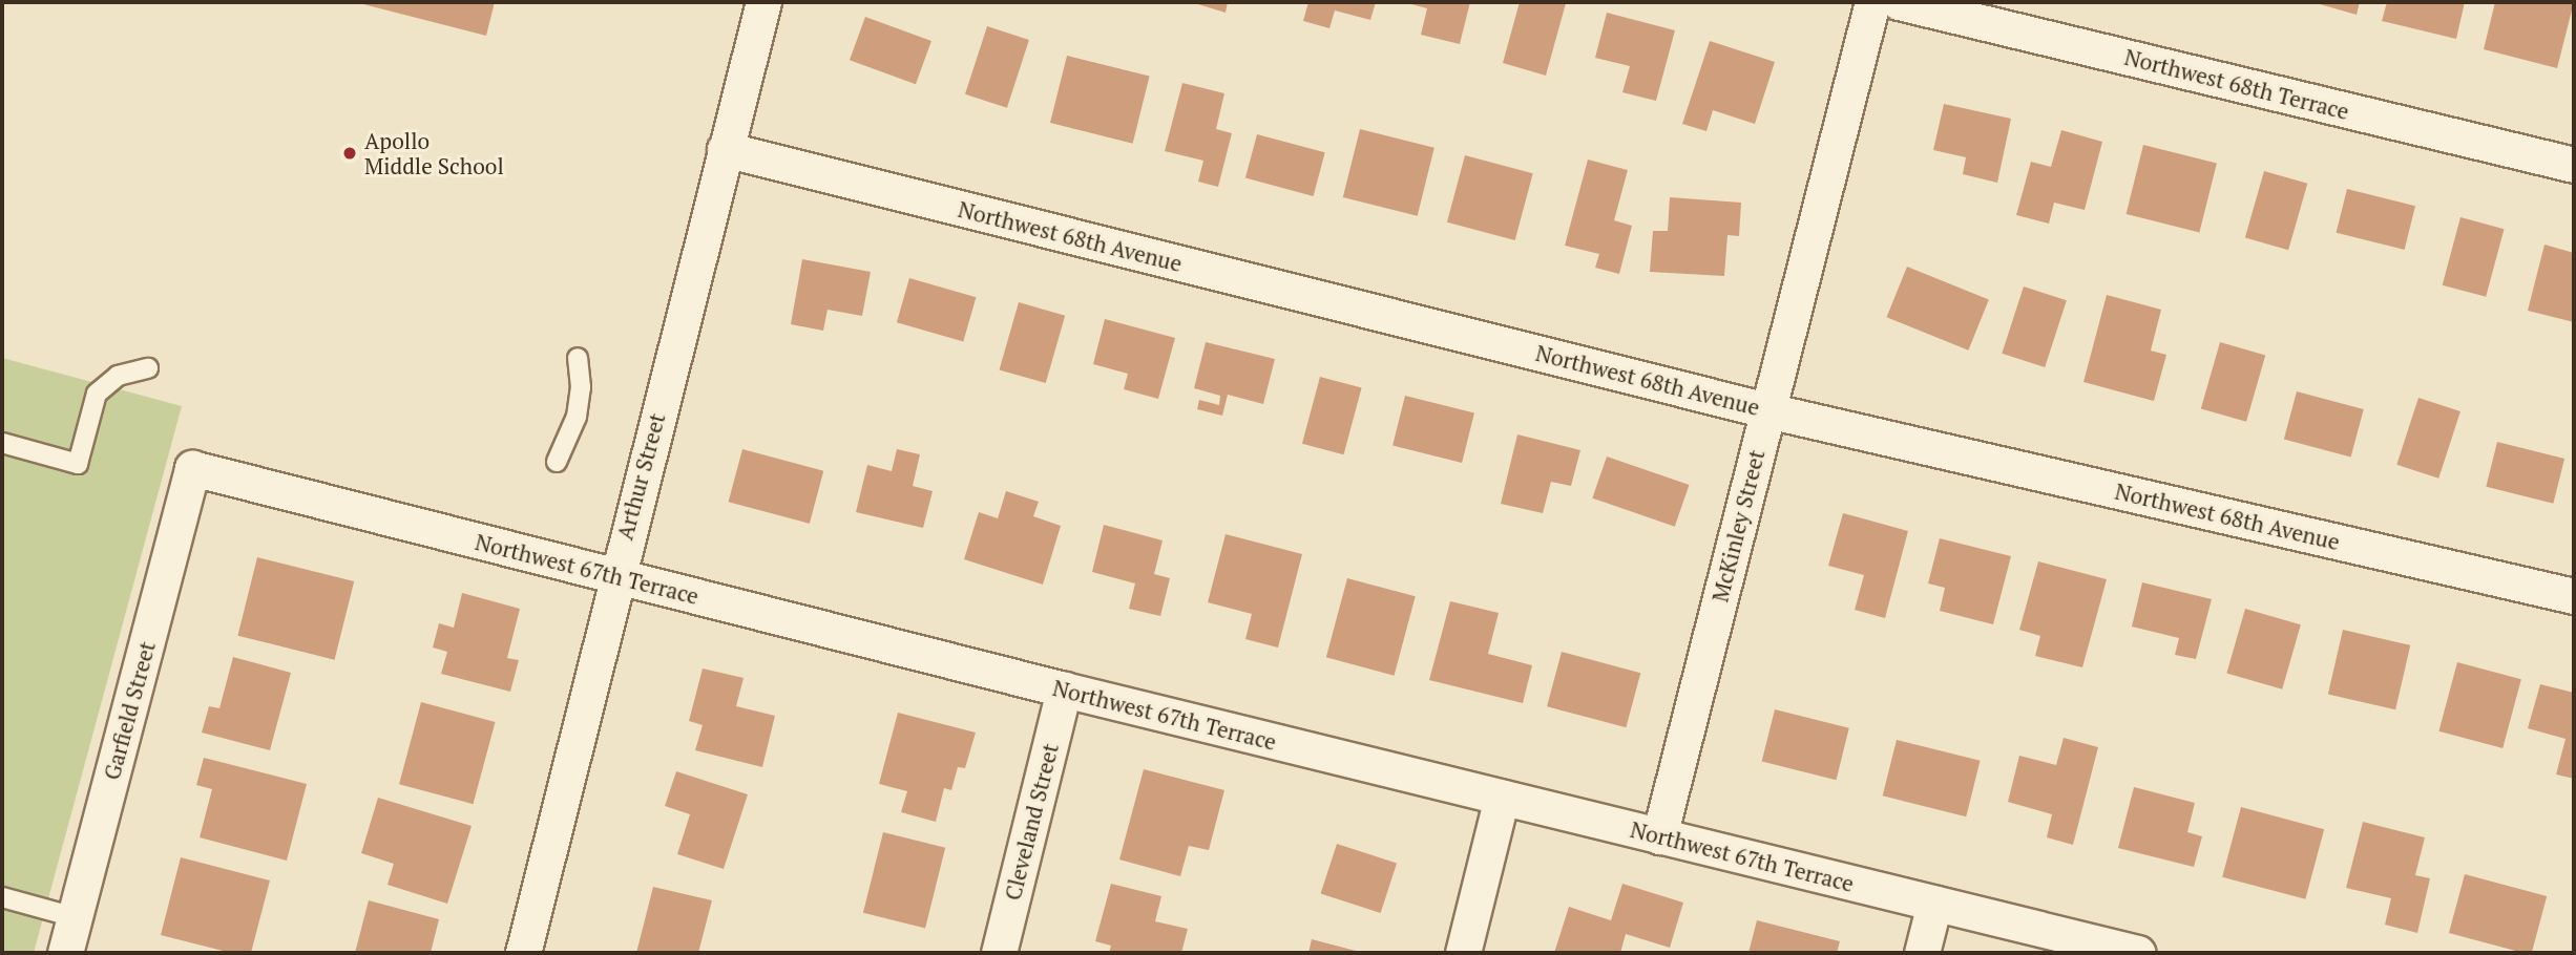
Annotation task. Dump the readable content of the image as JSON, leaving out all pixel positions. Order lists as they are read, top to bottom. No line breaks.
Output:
{"streets":{"street":["Northwest 68th Terrace","Northwest 68th Avenue","Arthur Street","McKinley Street","Northwest 67th Terrace","Garfield Street","Cleveland Street"]},"crossings":[["Northwest 68th Avenue","Arthur Street"],["Northwest 68th Avenue","McKinley Street"],["Arthur Street","Northwest 67th Terrace"],["McKinley Street","Northwest 67th Terrace"],["Northwest 67th Terrace","Garfield Street"],["Northwest 67th Terrace","Cleveland Street"]],"places":["Apollo Middle School"]}
